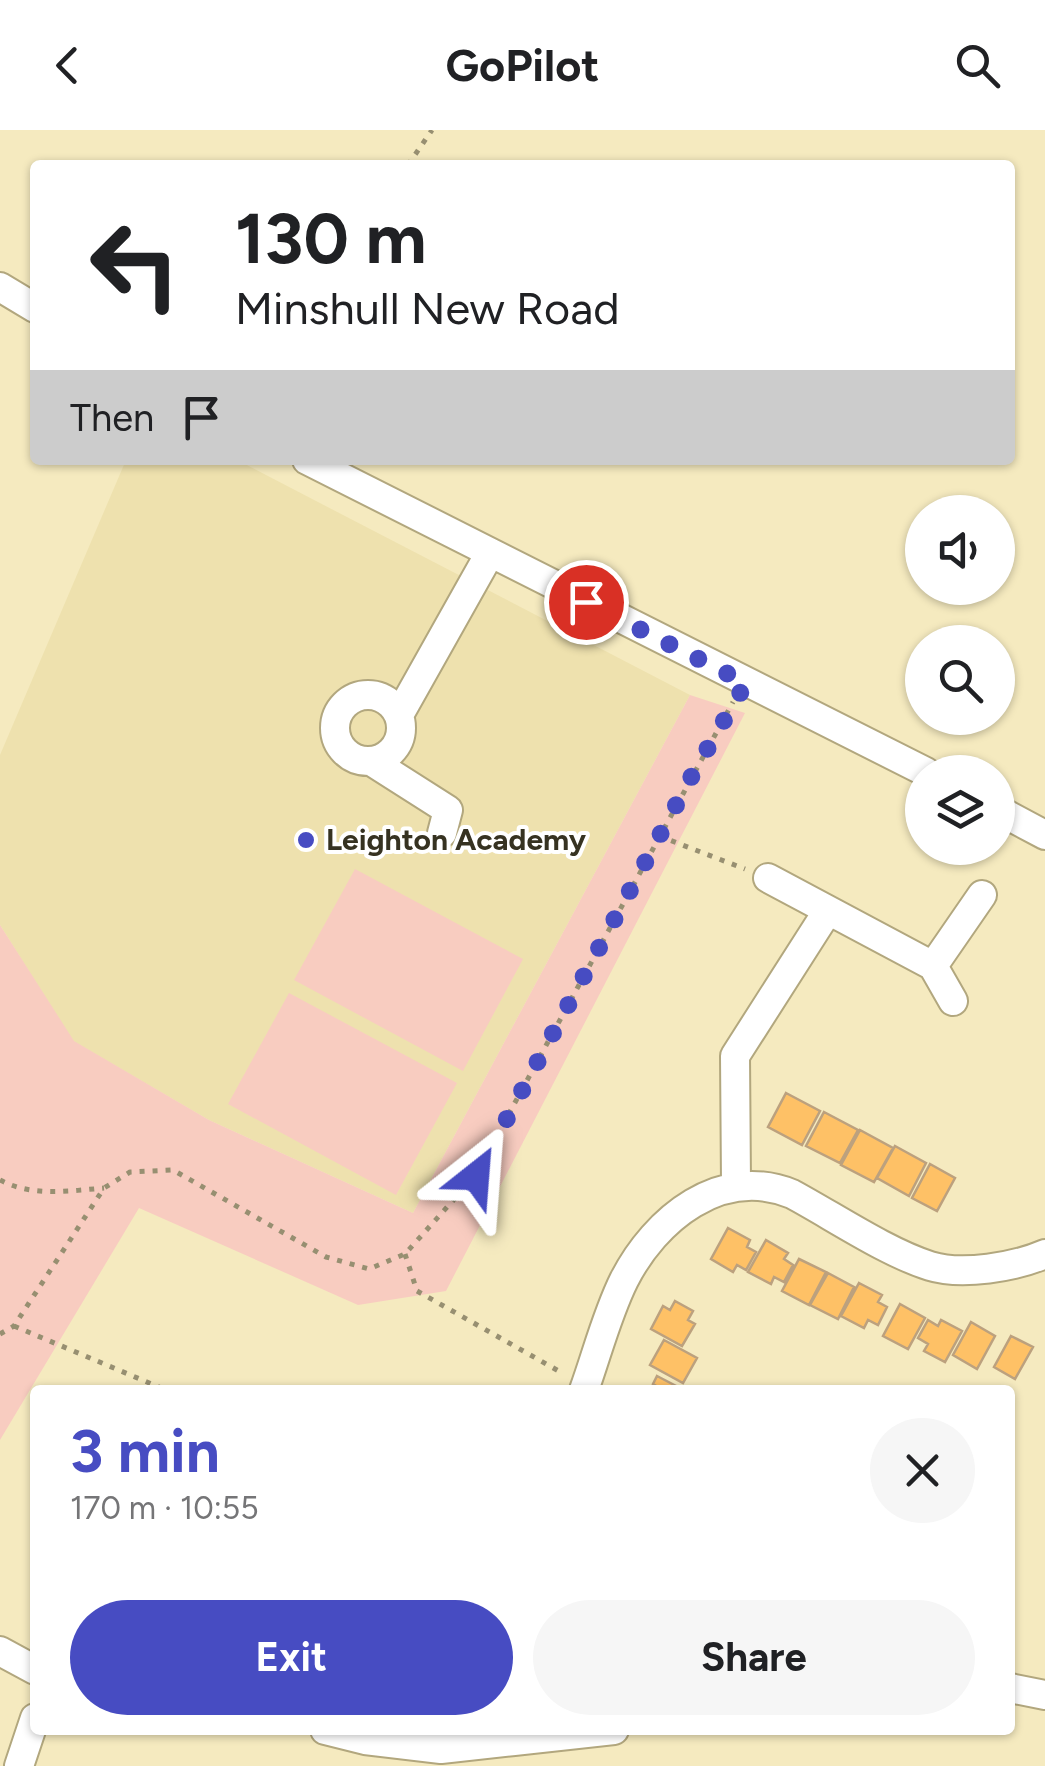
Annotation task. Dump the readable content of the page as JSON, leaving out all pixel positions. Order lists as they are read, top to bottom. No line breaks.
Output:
{"places":["Leighton Academy"],"page":{"header":"GoPilot","turn":["130 m","Minshull New Road"],"then":"Then","heading":["3 min","170 m · 10:55"],"buttons":["Exit","Share"]}}
